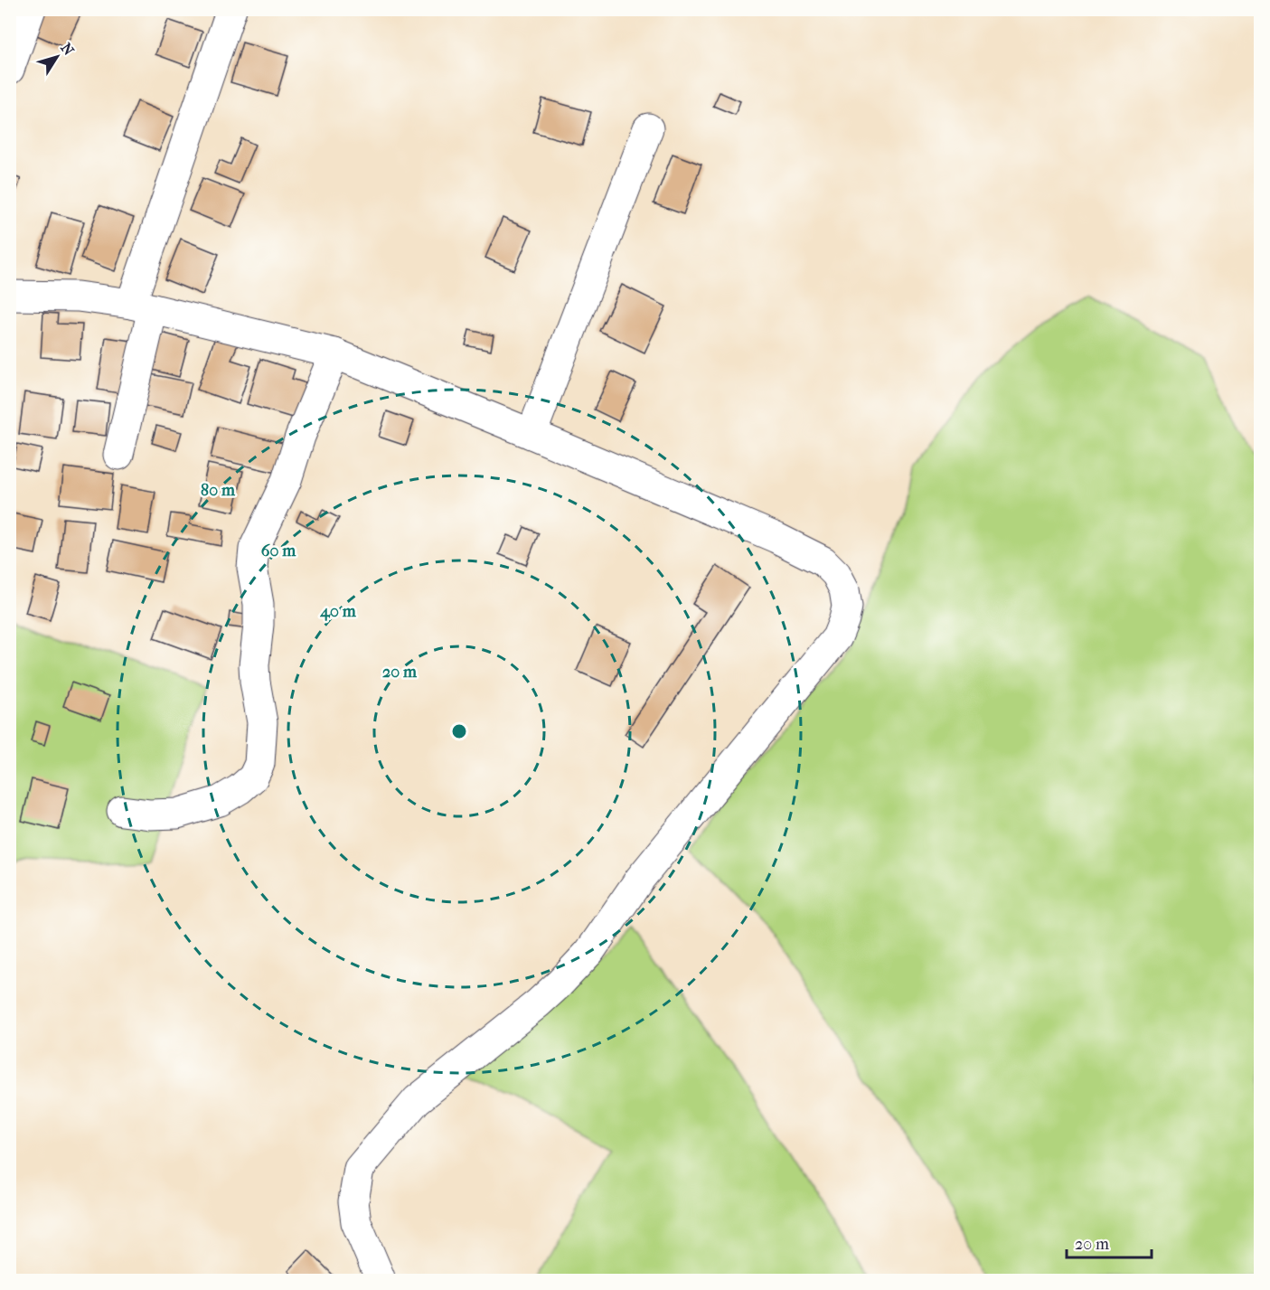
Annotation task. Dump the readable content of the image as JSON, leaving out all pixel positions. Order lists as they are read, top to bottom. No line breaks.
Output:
{"scale_bar":"20 m","north":"top right","rings":["80 m","60 m","40 m","20 m"]}
